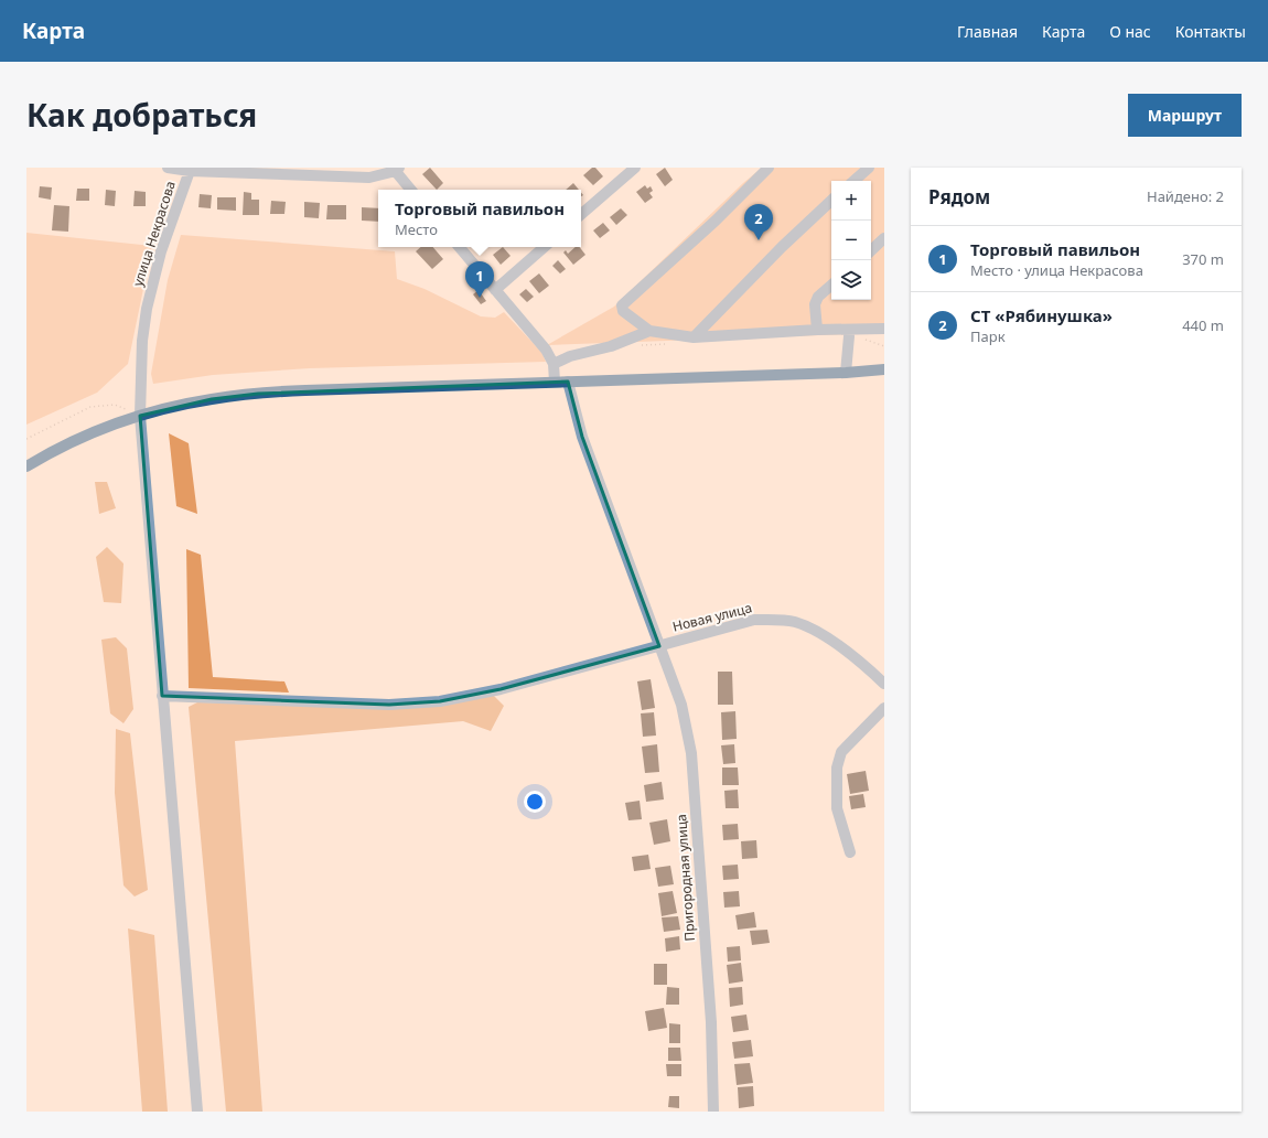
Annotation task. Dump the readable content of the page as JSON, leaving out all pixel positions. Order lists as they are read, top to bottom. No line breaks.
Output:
{"streets":{"street":["улица Некрасова","Новая улица","Пригородная улица"]},"crossings":[["улица Некрасова","Новая улица"],["Новая улица","Пригородная улица"]],"page":{"header":"Карта","nav":["Главная","Карта","О нас","Контакты"],"title":"Как добраться","buttons":"Маршрут","heading":["Рядом","Найдено: 2"],"map_buttons":["+","−"],"popup":["Торговый павильон","Место"],"pins":["2","1"],"list":[{"mark":"1","name":"Торговый павильон","note":"Место · улица Некрасова","value":"370 m"},{"mark":"2","name":"СТ «Рябинушка»","note":"Парк","value":"440 m"}]}}
